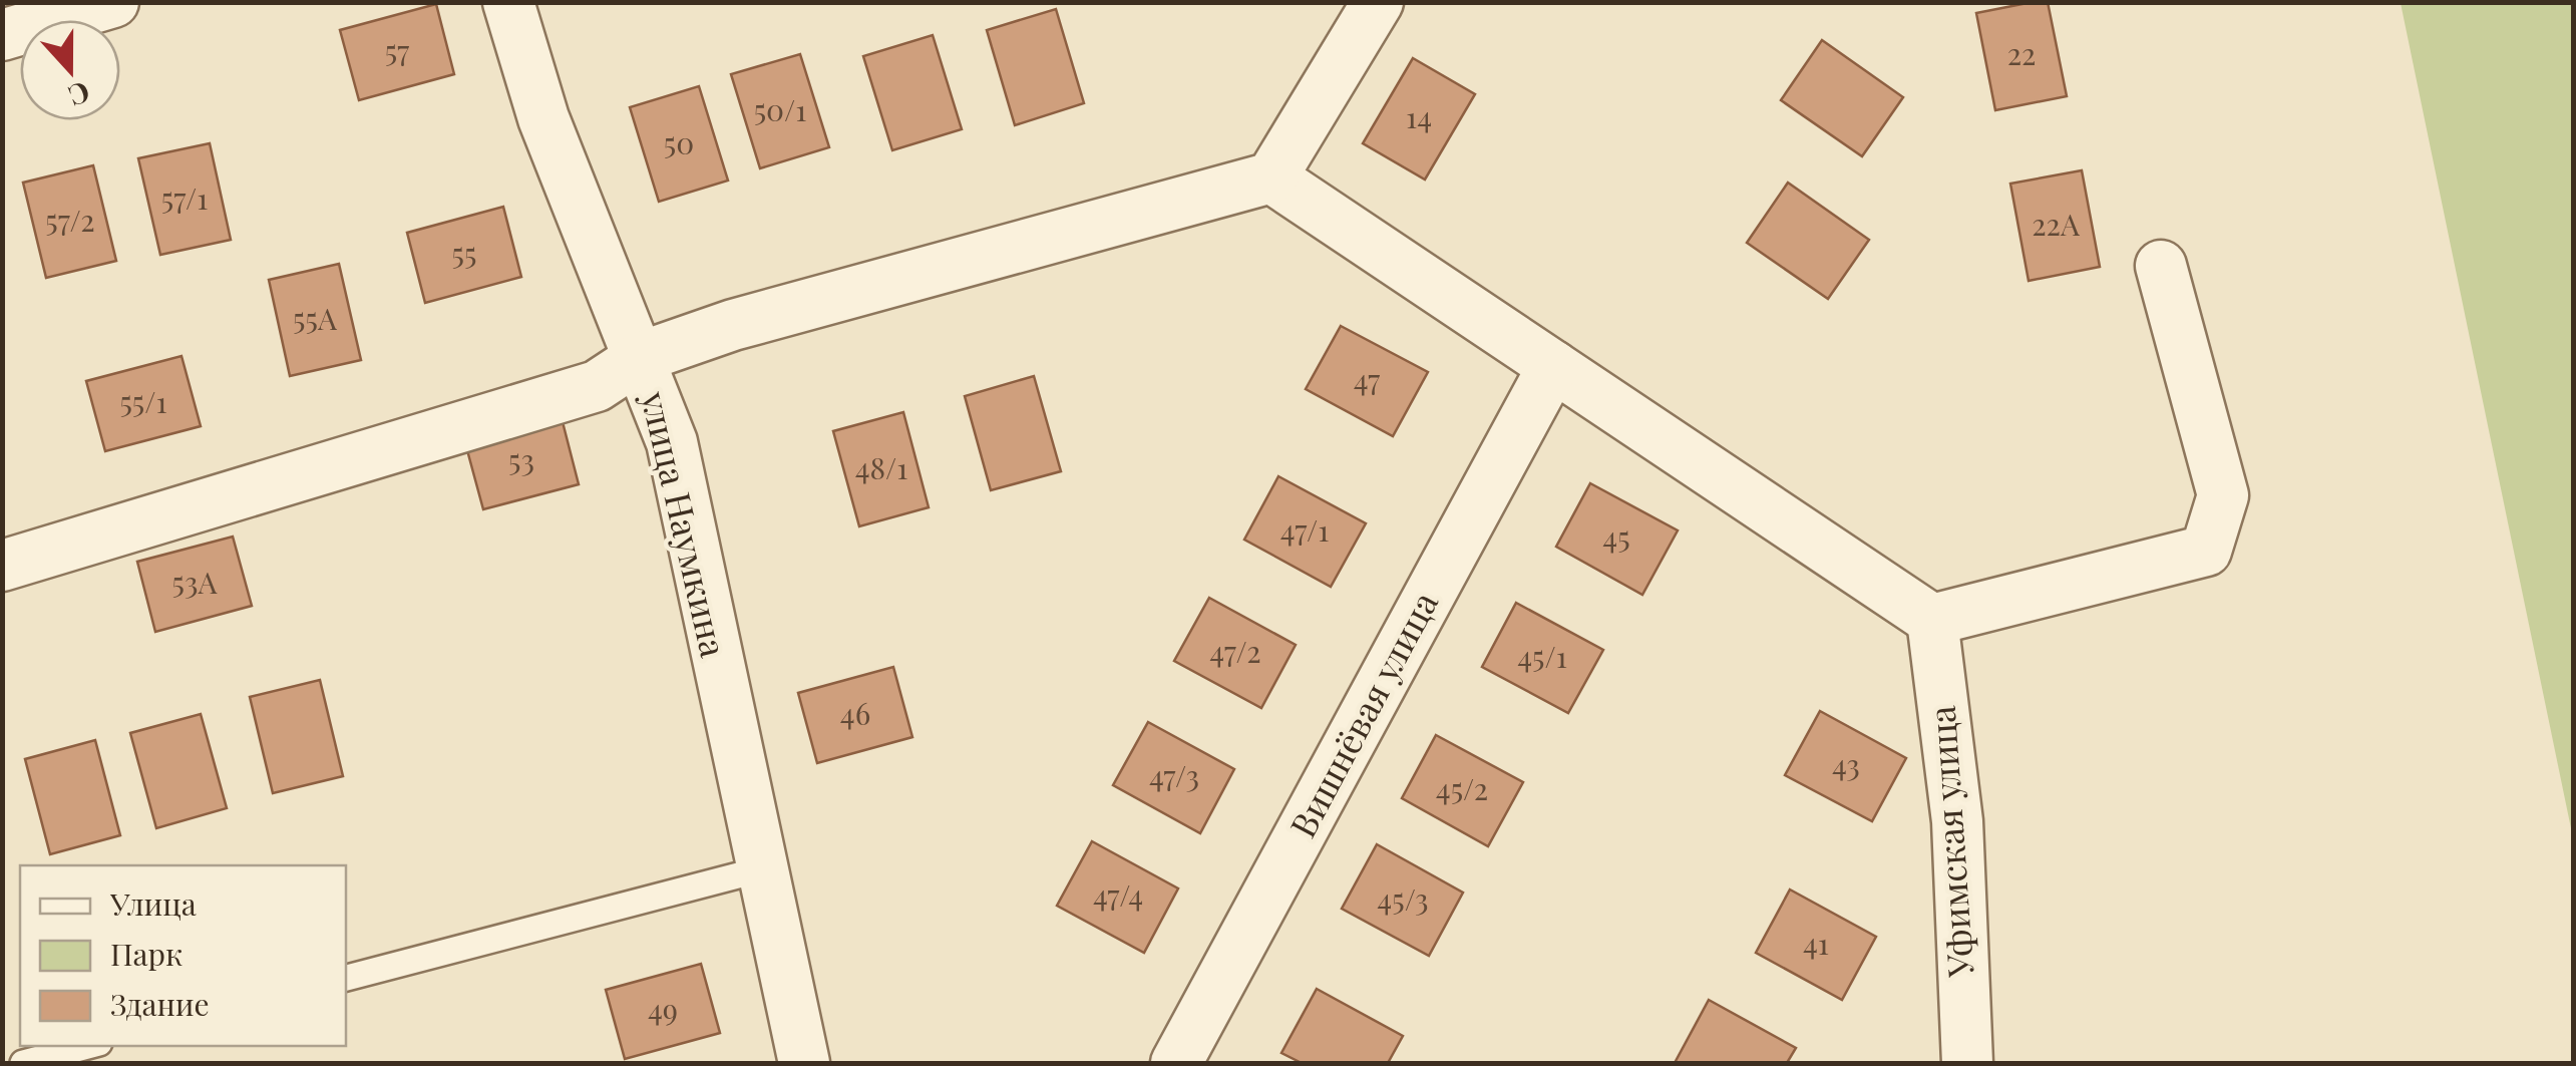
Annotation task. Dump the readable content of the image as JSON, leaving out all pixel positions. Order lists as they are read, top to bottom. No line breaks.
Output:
{"streets":{"street":["улица Наумкина","Вишнёвая улица","Уфимская улица"]},"house_numbers":["57","22","50/1","14","50","57/1","57/2","22А","55","55А","47","55/1","53","48/1","47/1","45","53А","47/2","45/1","46","43","47/3","45/2","47/4","45/3","41","49"],"legend":["Улица","Парк","Здание"],"north":"bottom"}
